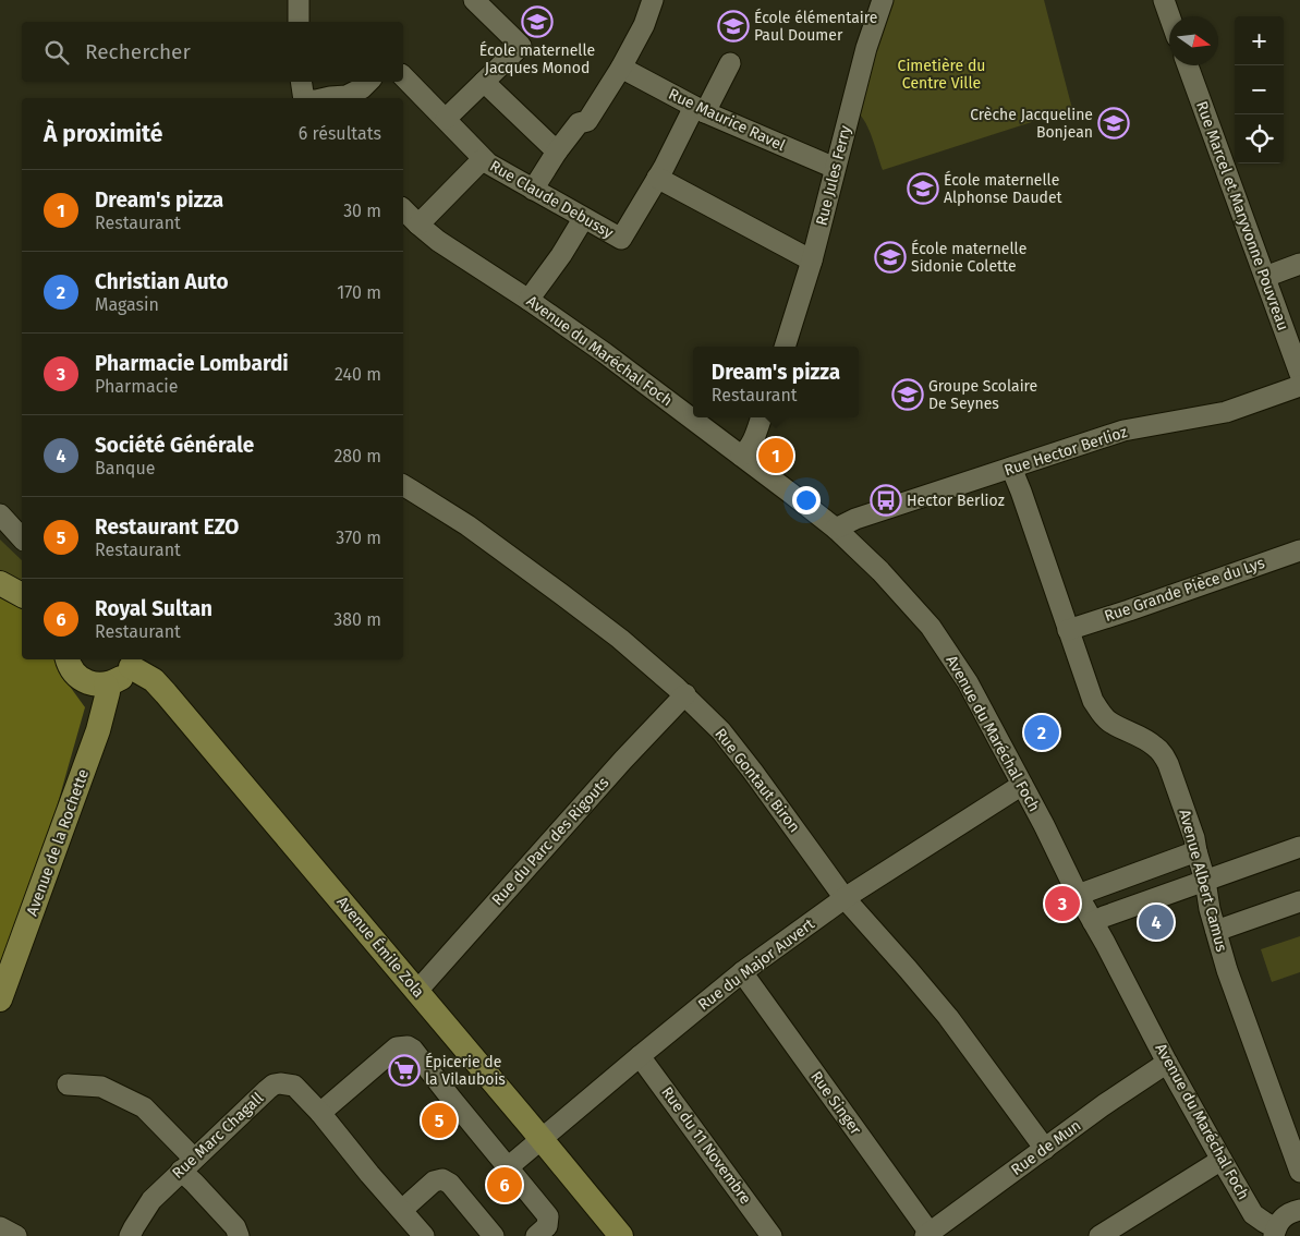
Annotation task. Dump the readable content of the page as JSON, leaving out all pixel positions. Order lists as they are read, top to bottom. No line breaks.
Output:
{"streets":{"main road":["Avenue de la Rochette","Avenue Émile Zola"],"street":["Rue Maurice Ravel","Rue Jules Ferry","Rue Claude Debussy","Rue Marcel et Maryvonne Pouvreau","Avenue du Maréchal Foch","Rue Hector Berlioz","Rue Grande Pièce du Lys","Rue Gontaut Biron","Rue du Parc des Rigouts","Avenue Albert Camus","Rue du Major Auvert","Rue Singer","Rue Marc Chagall","Rue du 11 Novembre","Rue de Mun"]},"crossings":[["Rue Maurice Ravel","Rue Jules Ferry"],["Rue Maurice Ravel","Rue Claude Debussy"],["Avenue du Maréchal Foch","Rue Hector Berlioz"],["Avenue du Maréchal Foch","Rue du Major Auvert"],["Avenue du Maréchal Foch","Rue de Mun"],["Rue Hector Berlioz","Avenue Albert Camus"],["Rue Grande Pièce du Lys","Avenue Albert Camus"],["Rue Gontaut Biron","Rue du Parc des Rigouts"],["Rue Gontaut Biron","Rue du Major Auvert"],["Rue Gontaut Biron","Rue de Mun"],["Rue du Parc des Rigouts","Avenue Émile Zola"],["Avenue Émile Zola","Rue du Major Auvert"],["Rue du Major Auvert","Rue Singer"],["Rue du Major Auvert","Rue du 11 Novembre"],["Rue Singer","Rue de Mun"]],"parks":["Cimetière du Centre Ville"],"places":{"school or university":["École maternelle Jacques Monod","École élémentaire Paul Doumer","Crèche Jacqueline Bonjean","École maternelle Alphonse Daudet","École maternelle Sidonie Colette","Groupe Scolaire De Seynes"],"bus stop":["Hector Berlioz"],"supermarket":["Épicerie de la Vilaubois"]},"north":"right","page":{"map_buttons":["+","−"],"search":"Rechercher","heading":["À proximité","6 résultats"],"list":[{"mark":"1","name":"Dream's pizza","note":"Restaurant","value":"30 m"},{"mark":"2","name":"Christian Auto","note":"Magasin","value":"170 m"},{"mark":"3","name":"Pharmacie Lombardi","note":"Pharmacie","value":"240 m"},{"mark":"4","name":"Société Générale","note":"Banque","value":"280 m"},{"mark":"5","name":"Restaurant EZO","note":"Restaurant","value":"370 m"},{"mark":"6","name":"Royal Sultan","note":"Restaurant","value":"380 m"}],"popup":["Dream's pizza","Restaurant"],"pins":["1","2","3","4","5","6"]}}
